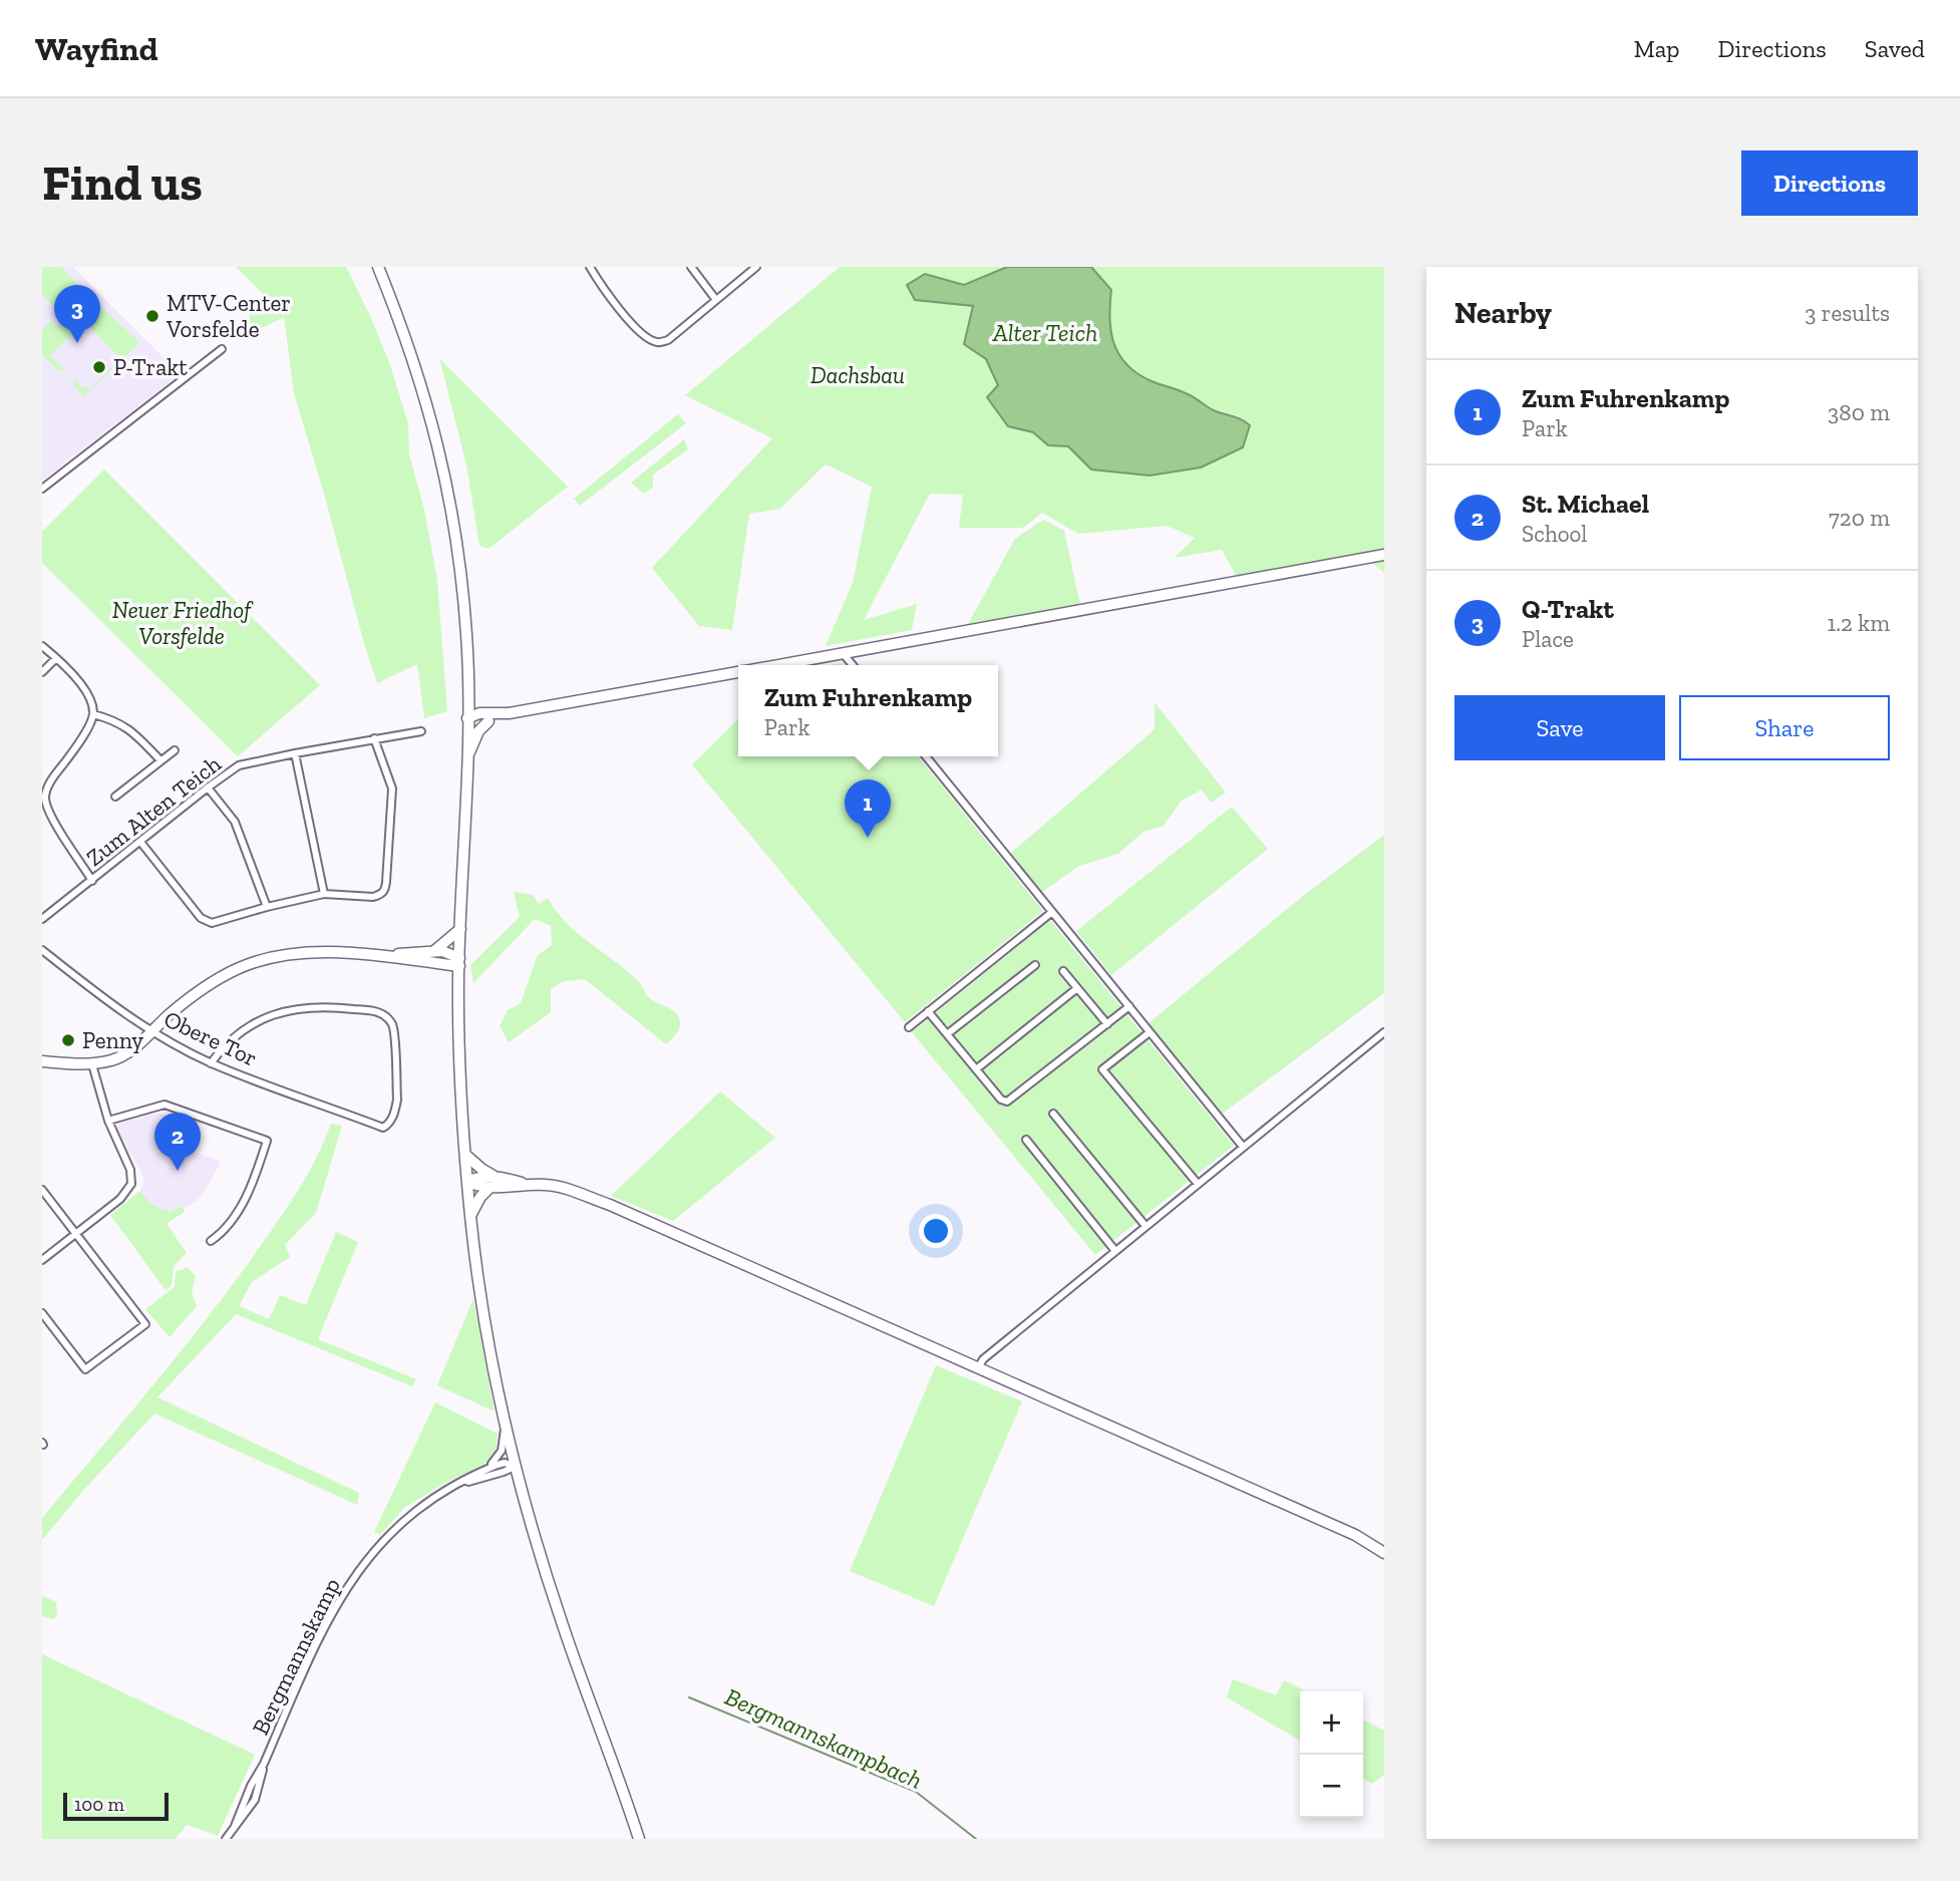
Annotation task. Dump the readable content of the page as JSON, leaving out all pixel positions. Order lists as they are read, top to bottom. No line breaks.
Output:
{"streets":{"street":["Zum Alten Teich","Obere Tor","Bergmannskamp"]},"water":["Alter Teich","Bergmannskampbach"],"parks":["Dachsbau","Neuer Friedhof Vorsfelde"],"places":["MTV-Center Vorsfelde","P-Trakt","Penny"],"scale_bar":"100 m","page":{"header":"Wayfind","nav":["Map","Directions","Saved"],"buttons":["Directions",["Save","Share"]],"title":"Find us","heading":["Nearby","3 results"],"pins":["3","1","2"],"list":[{"mark":"1","name":"Zum Fuhrenkamp","note":"Park","value":"380 m"},{"mark":"2","name":"St. Michael","note":"School","value":"720 m"},{"mark":"3","name":"Q-Trakt","note":"Place","value":"1.2 km"}],"popup":["Zum Fuhrenkamp","Park"],"map_buttons":["+","−"],"scale":"100 m"}}
